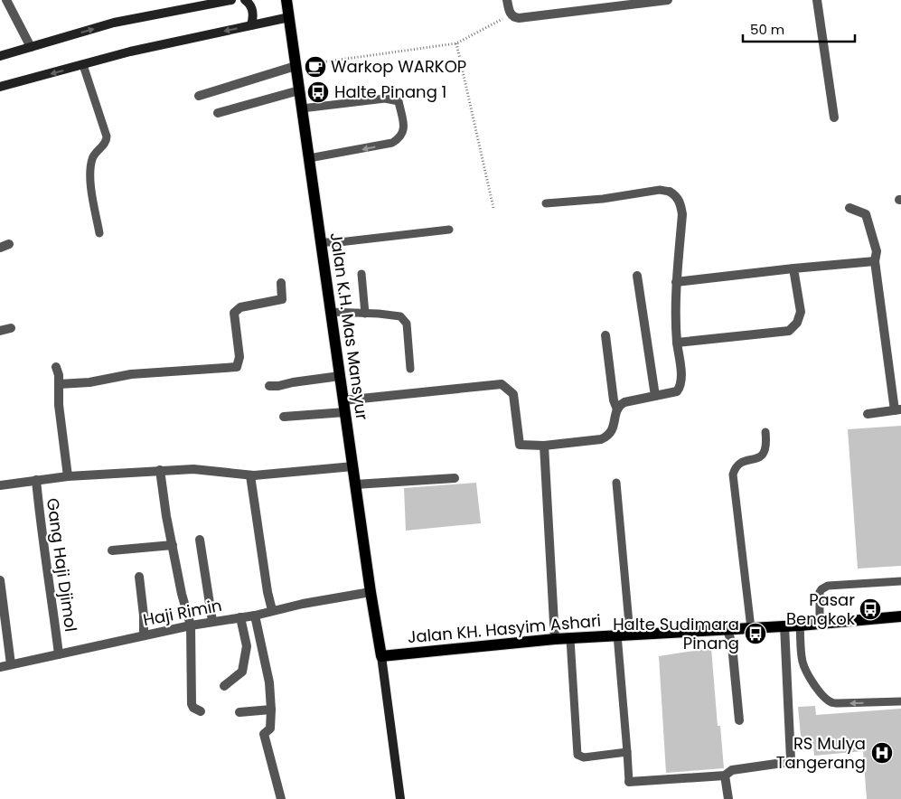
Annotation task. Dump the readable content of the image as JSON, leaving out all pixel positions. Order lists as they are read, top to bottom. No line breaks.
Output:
{"streets":{"main road":["Jalan K.H. Mas Mansyur","Jalan KH. Hasyim Ashari"],"street":["Gang Haji Djimol","Haji Rimin"]},"crossings":[["Jalan K.H. Mas Mansyur","Haji Rimin"],["Jalan K.H. Mas Mansyur","Jalan KH. Hasyim Ashari"],["Gang Haji Djimol","Haji Rimin"]],"places":{"cafe":["Warkop WARKOP"],"bus stop":["Halte Pinang 1","Pasar Bengkok","Halte Sudimara Pinang"],"hospital":["RS Mulya Tangerang"]},"scale_bar":"50 m"}
